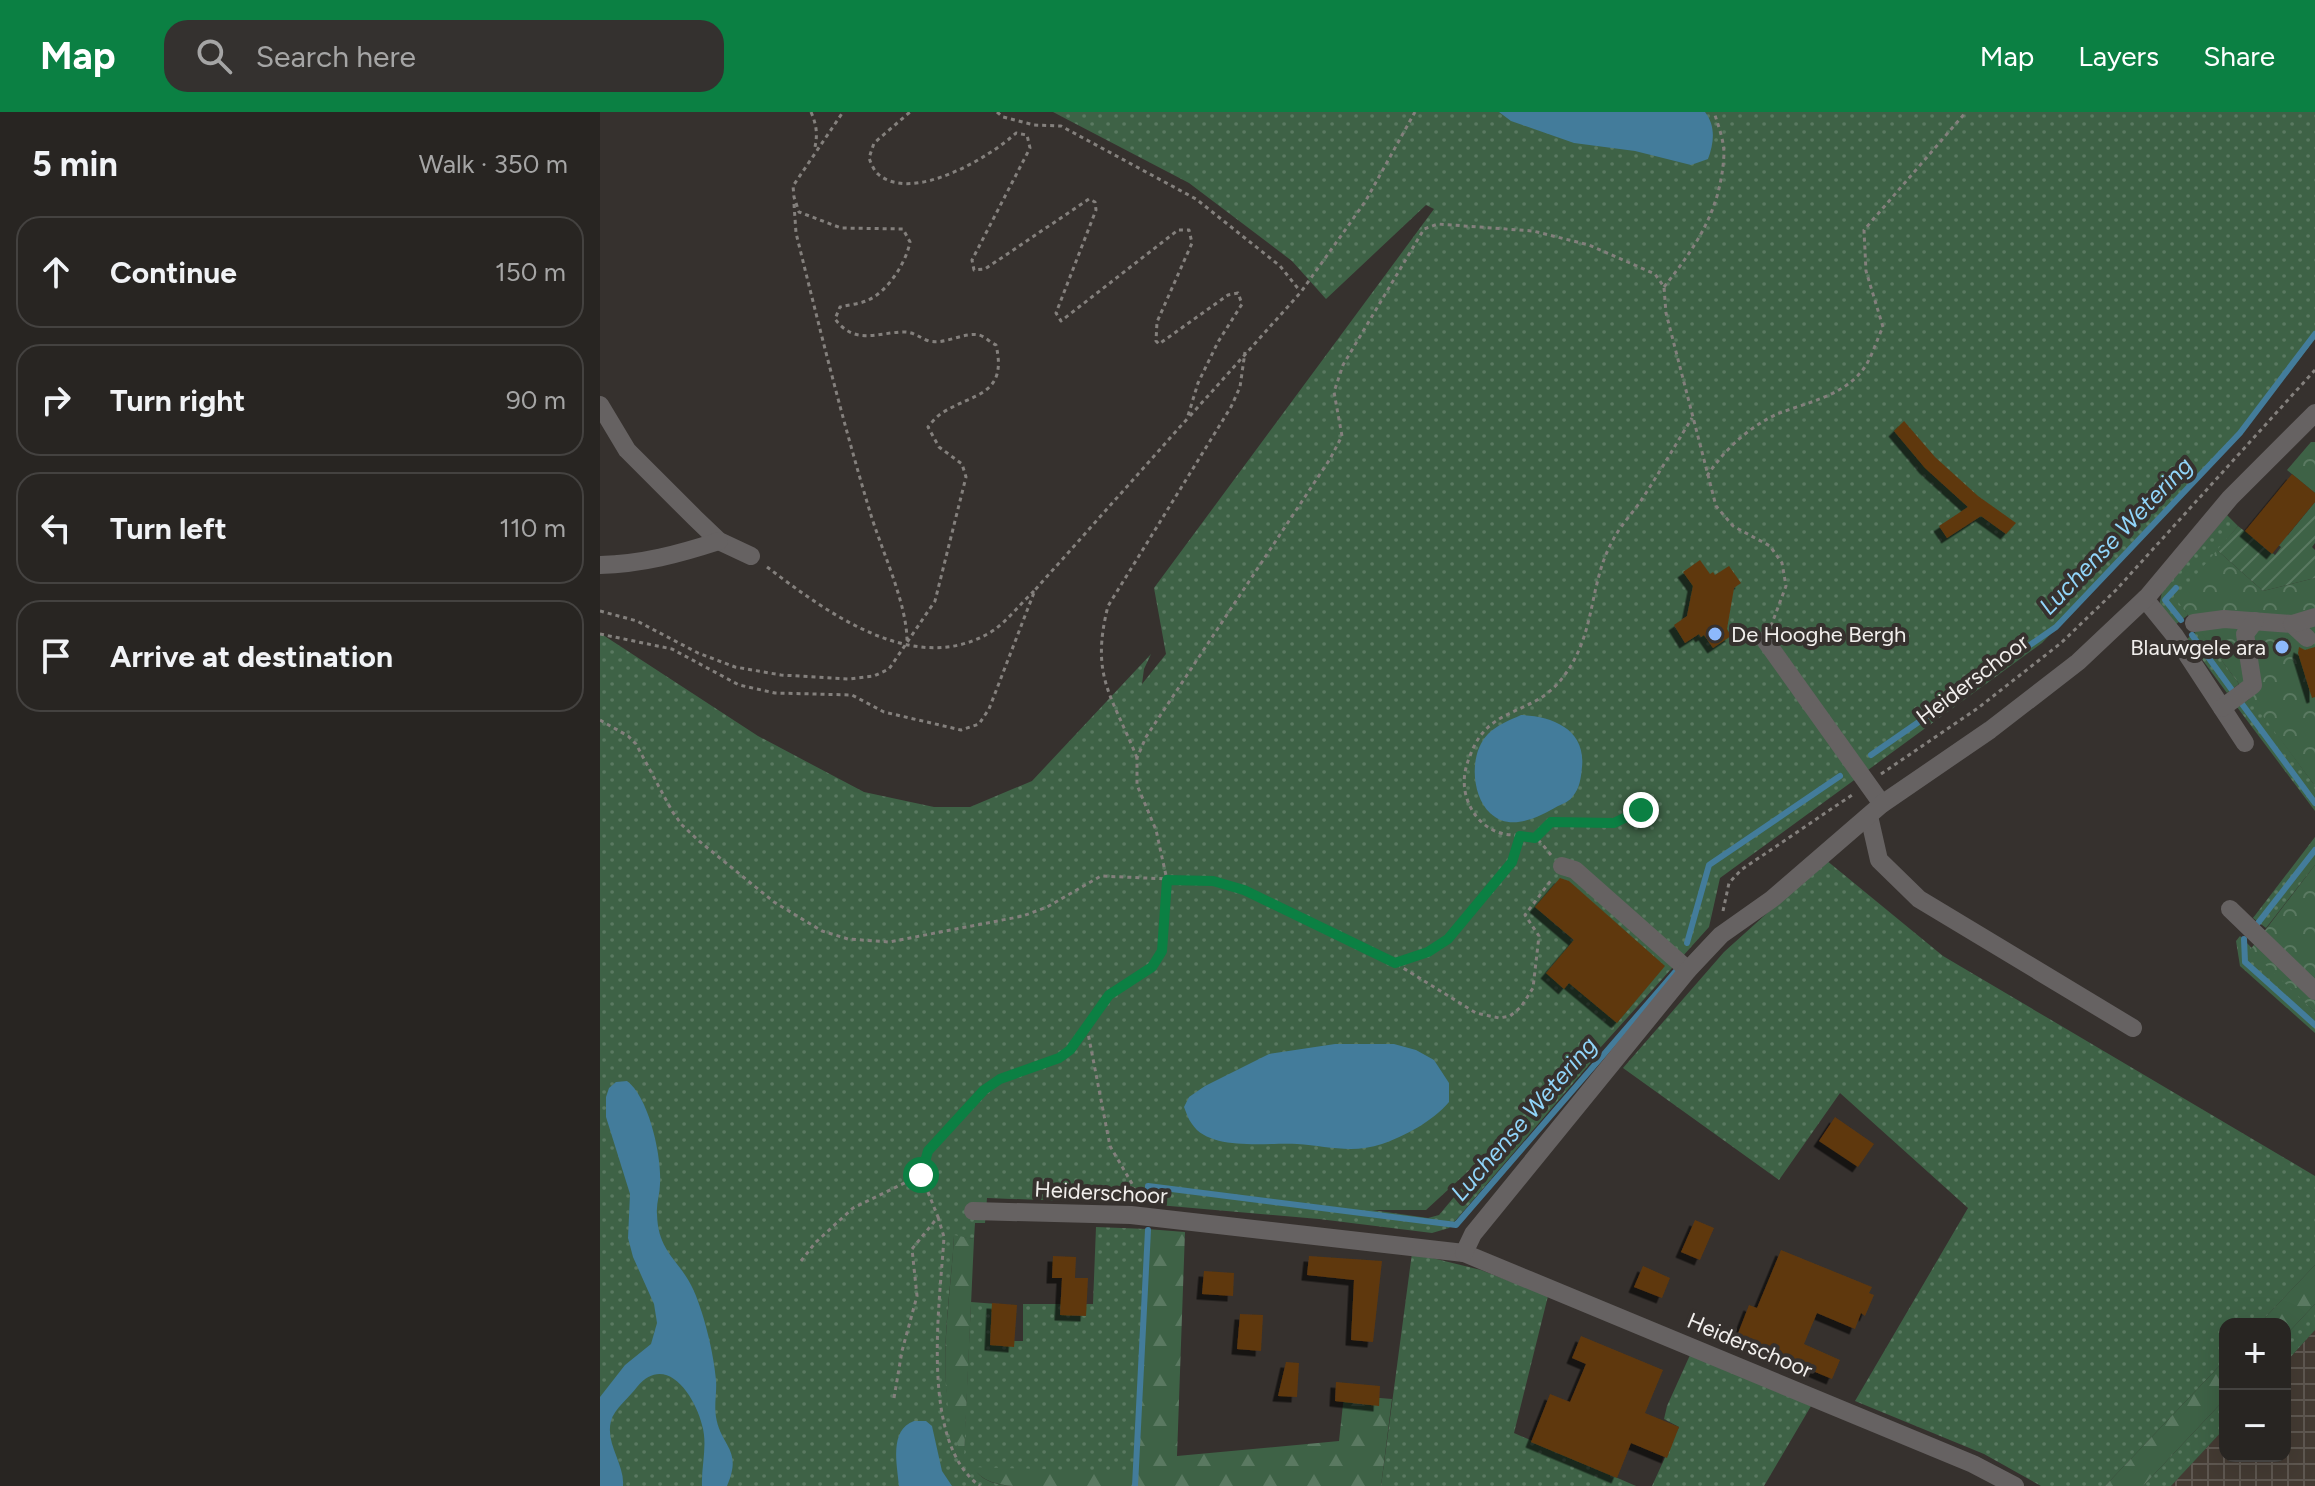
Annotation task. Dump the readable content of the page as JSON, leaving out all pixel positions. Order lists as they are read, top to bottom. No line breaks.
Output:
{"streets":{"street":["Heiderschoor"]},"water":["Luchense Wetering"],"places":["De Hooghe Bergh","Blauwgele ara"],"page":{"header":"Map","search":"Search here","nav":["Map","Layers","Share"],"heading":["5 min","Walk · 350 m"],"list":[["Continue","150 m"],["Turn right","90 m"],["Turn left","110 m"],"Arrive at destination"],"map_buttons":["+","−"]}}
